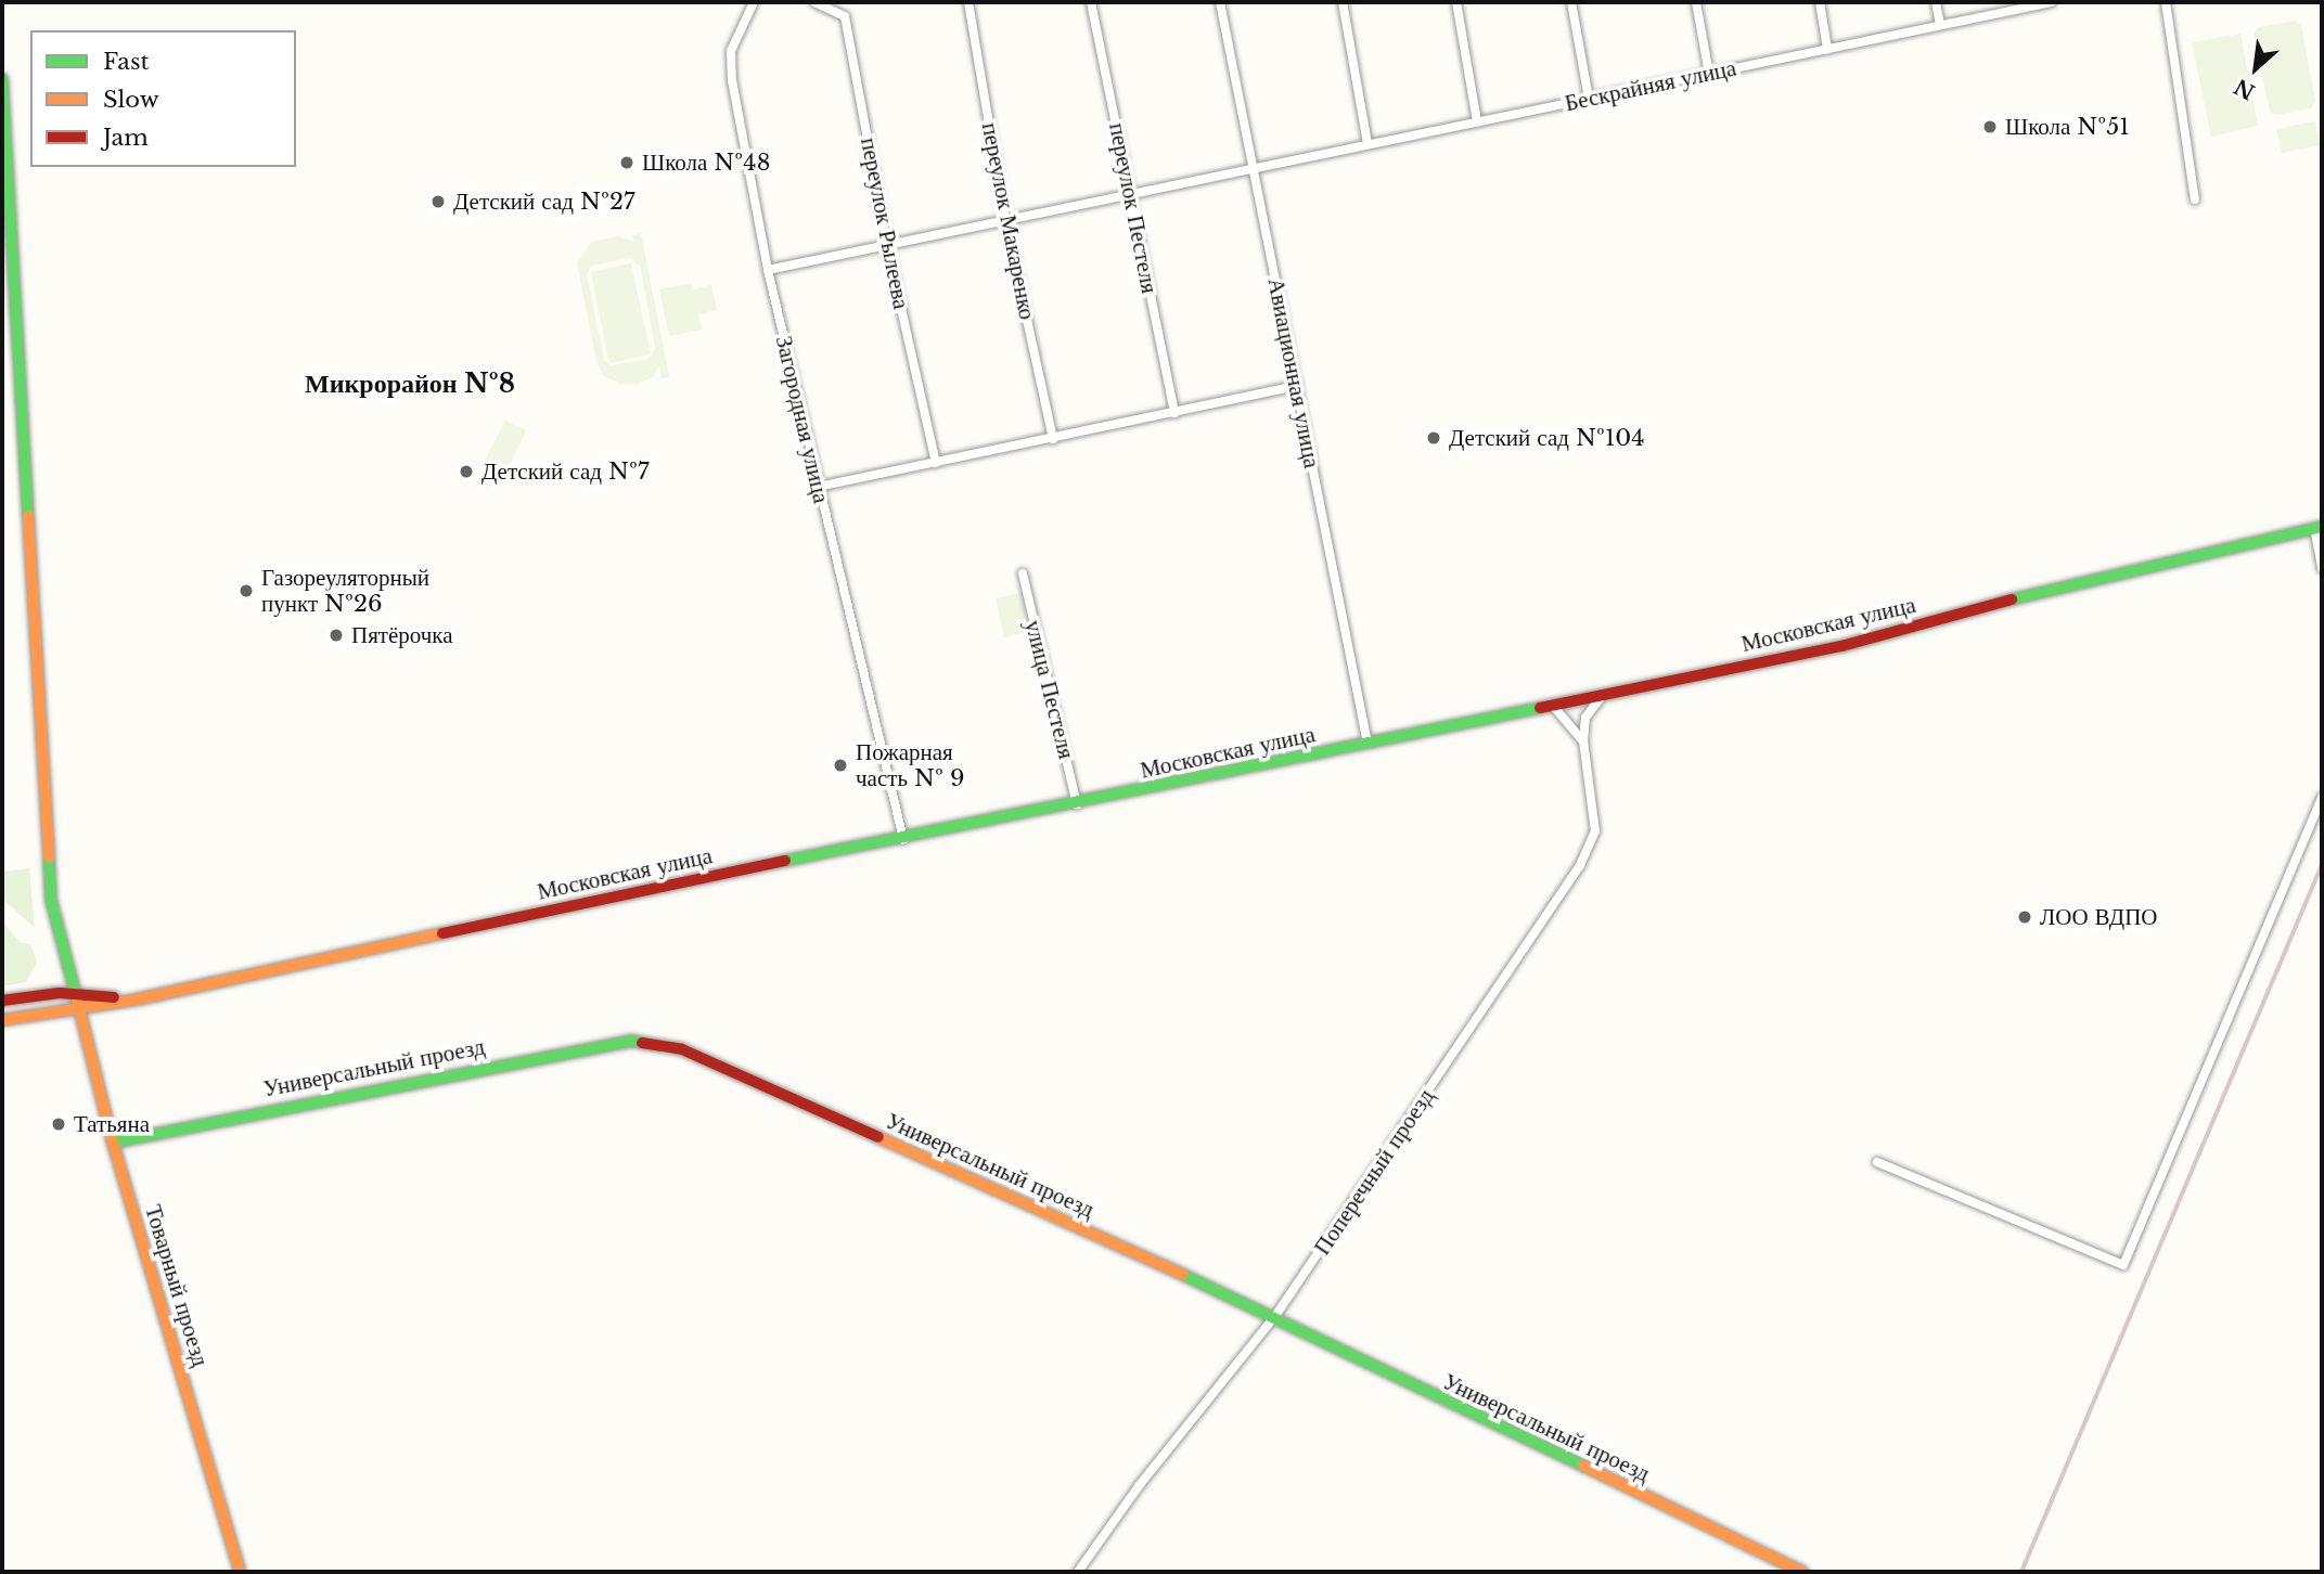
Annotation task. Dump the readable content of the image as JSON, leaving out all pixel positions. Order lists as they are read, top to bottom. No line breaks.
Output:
{"streets":{"main road":["Московская улица","Универсальный проезд","Товарный проезд"],"street":["Бескрайняя улица","переулок Пестеля","переулок Макаренко","переулок Рылеева","Авиационная улица","Загородная улица","улица Пестеля","Поперечный проезд"]},"crossings":[["Бескрайняя улица","переулок Пестеля"],["Бескрайняя улица","переулок Макаренко"],["Бескрайняя улица","переулок Рылеева"],["Бескрайняя улица","Авиационная улица"],["Бескрайняя улица","Загородная улица"],["Авиационная улица","Московская улица"],["Загородная улица","Московская улица"],["Московская улица","улица Пестеля"],["Московская улица","Поперечный проезд"],["Московская улица","Товарный проезд"],["Универсальный проезд","Поперечный проезд"],["Универсальный проезд","Товарный проезд"]],"districts":["Микрорайон №8"],"places":["Школа №51","Школа №48","Детский сад №27","Детский сад №104","Детский сад №7","Газореуляторный пункт №26","Пятёрочка","Пожарная часть № 9","ЛОО ВДПО","Татьяна"],"legend":["Fast","Slow","Jam"],"north":"bottom left"}
